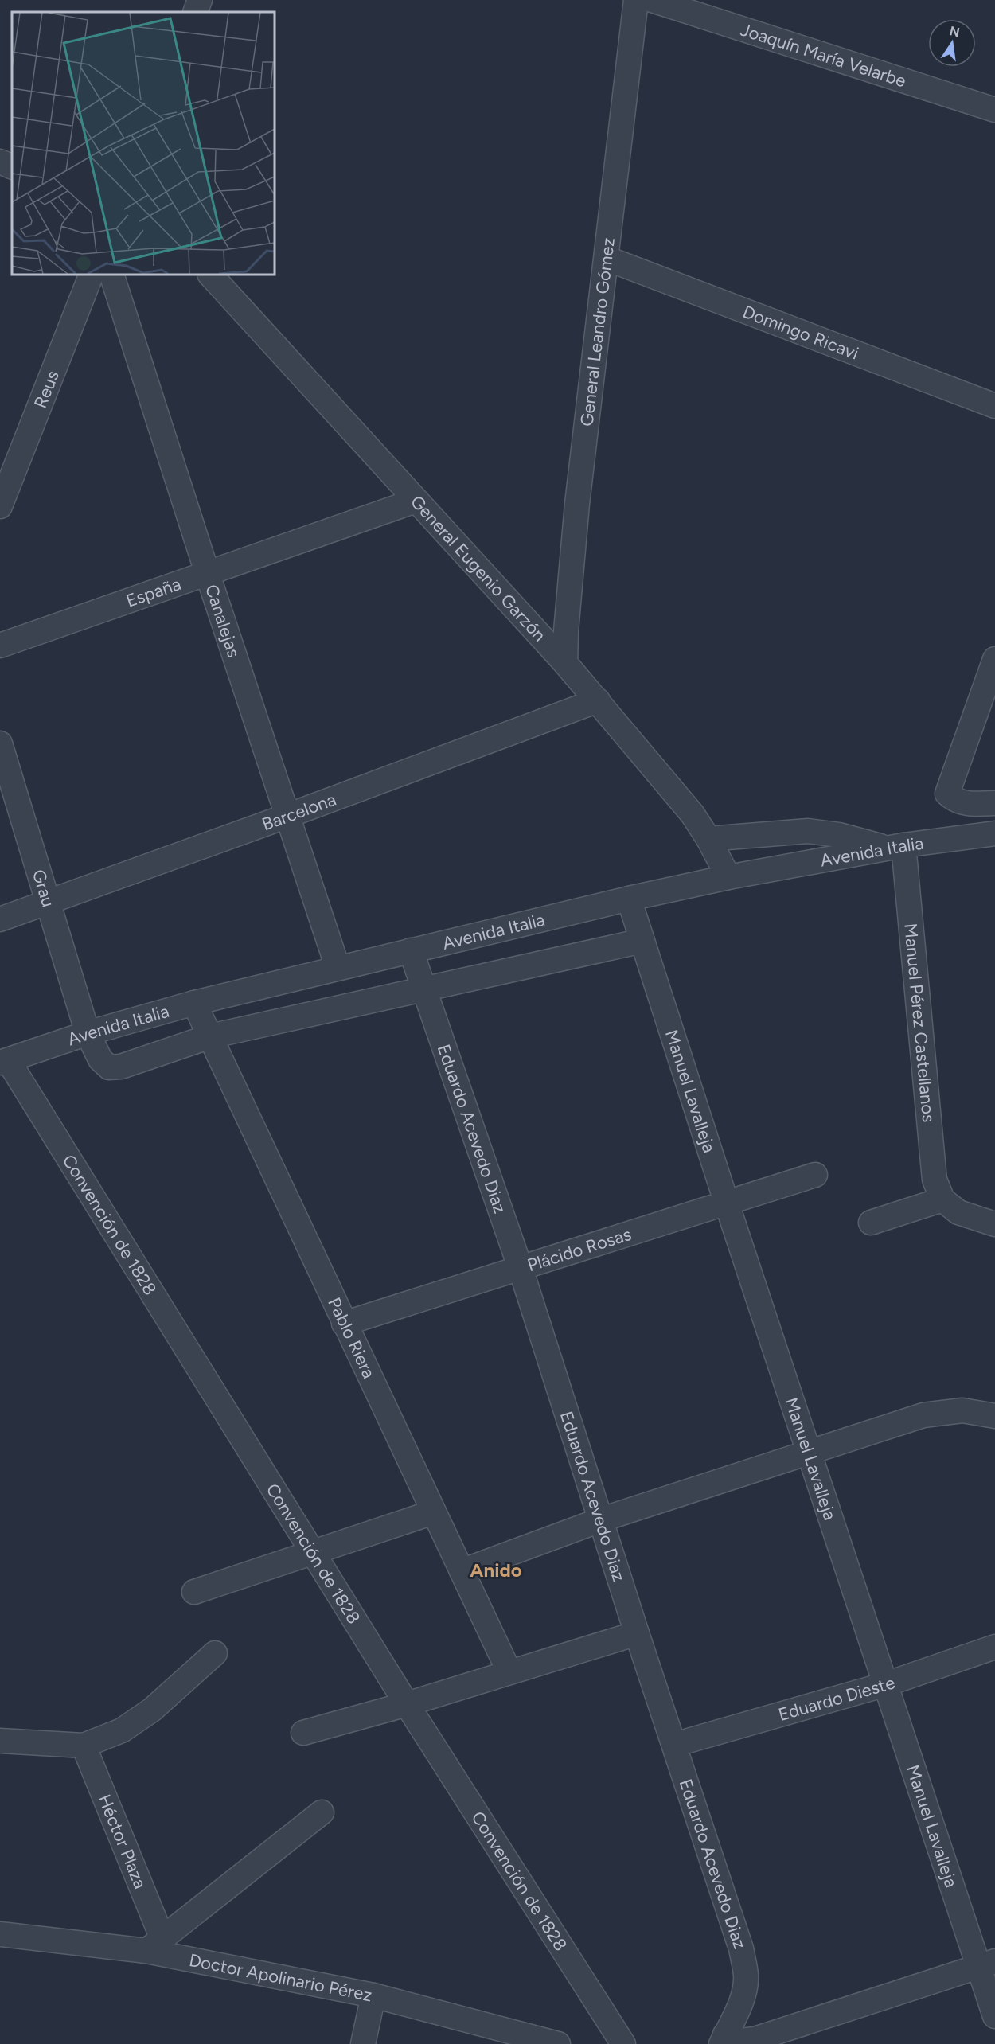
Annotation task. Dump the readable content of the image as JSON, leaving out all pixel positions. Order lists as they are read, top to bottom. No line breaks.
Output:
{"streets":{"street":["Joaquín María Velarbe","General Leandro Gómez","Domingo Ricavi","Reus","General Eugenio Garzón","España","Canalejas","Barcelona","Avenida Italia","Grau","Manuel Pérez Castellanos","Manuel Lavalleja","Eduardo Acevedo Diaz","Convención de 1828","Plácido Rosas","Pablo Riera","Eduardo Dieste","Héctor Plaza","Doctor Apolinario Pérez"]},"crossings":[["General Leandro Gómez","Domingo Ricavi"],["General Leandro Gómez","General Eugenio Garzón"],["General Eugenio Garzón","España"],["General Eugenio Garzón","Barcelona"],["General Eugenio Garzón","Avenida Italia"],["España","Canalejas"],["Canalejas","Barcelona"],["Canalejas","Avenida Italia"],["Barcelona","Grau"],["Avenida Italia","Grau"],["Avenida Italia","Manuel Pérez Castellanos"],["Avenida Italia","Manuel Lavalleja"],["Avenida Italia","Eduardo Acevedo Diaz"],["Avenida Italia","Convención de 1828"],["Avenida Italia","Pablo Riera"],["Grau","Pablo Riera"],["Manuel Lavalleja","Plácido Rosas"],["Manuel Lavalleja","Eduardo Dieste"],["Eduardo Acevedo Diaz","Plácido Rosas"],["Eduardo Acevedo Diaz","Eduardo Dieste"],["Plácido Rosas","Pablo Riera"],["Héctor Plaza","Doctor Apolinario Pérez"]],"districts":["Anido"],"north":"top"}
